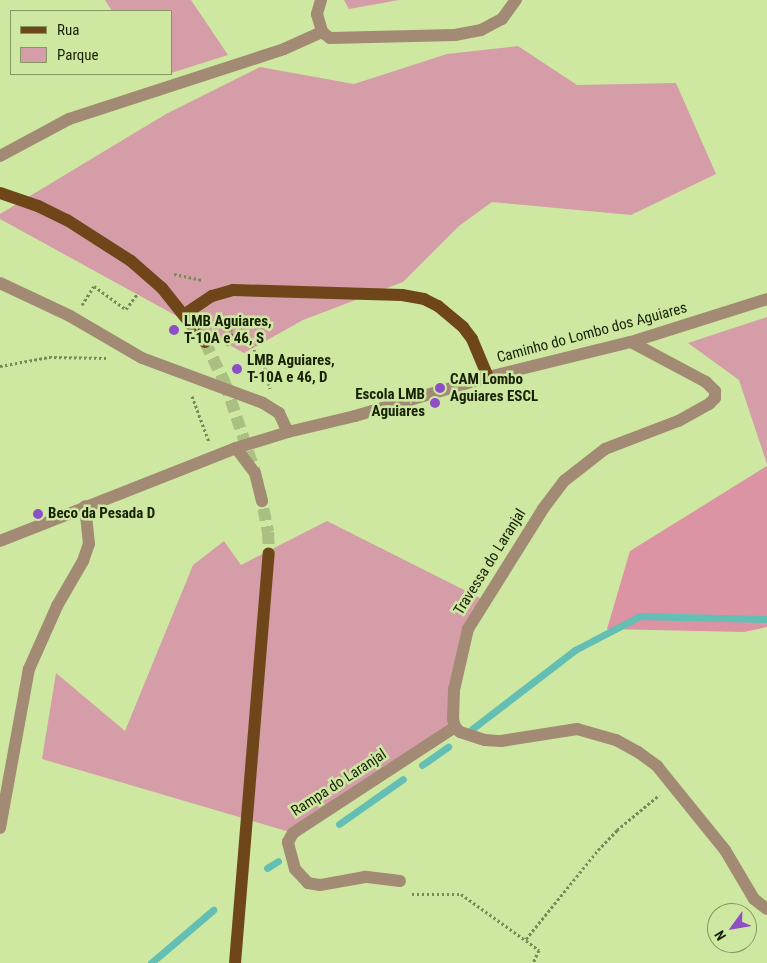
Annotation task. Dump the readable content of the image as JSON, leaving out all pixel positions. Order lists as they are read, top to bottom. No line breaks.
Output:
{"streets":{"street":["Caminho do Lombo dos Aguiares","Travessa do Laranjal","Rampa do Laranjal"]},"crossings":[["Caminho do Lombo dos Aguiares","Travessa do Laranjal"],["Travessa do Laranjal","Rampa do Laranjal"]],"places":["LMB Aguiares, T-10A e 46, S","LMB Aguiares, T-10A e 46, D","CAM Lombo Aguiares ESCL","Escola LMB Aguiares","Beco da Pesada D"],"legend":["Rua","Parque"],"north":"bottom left"}
